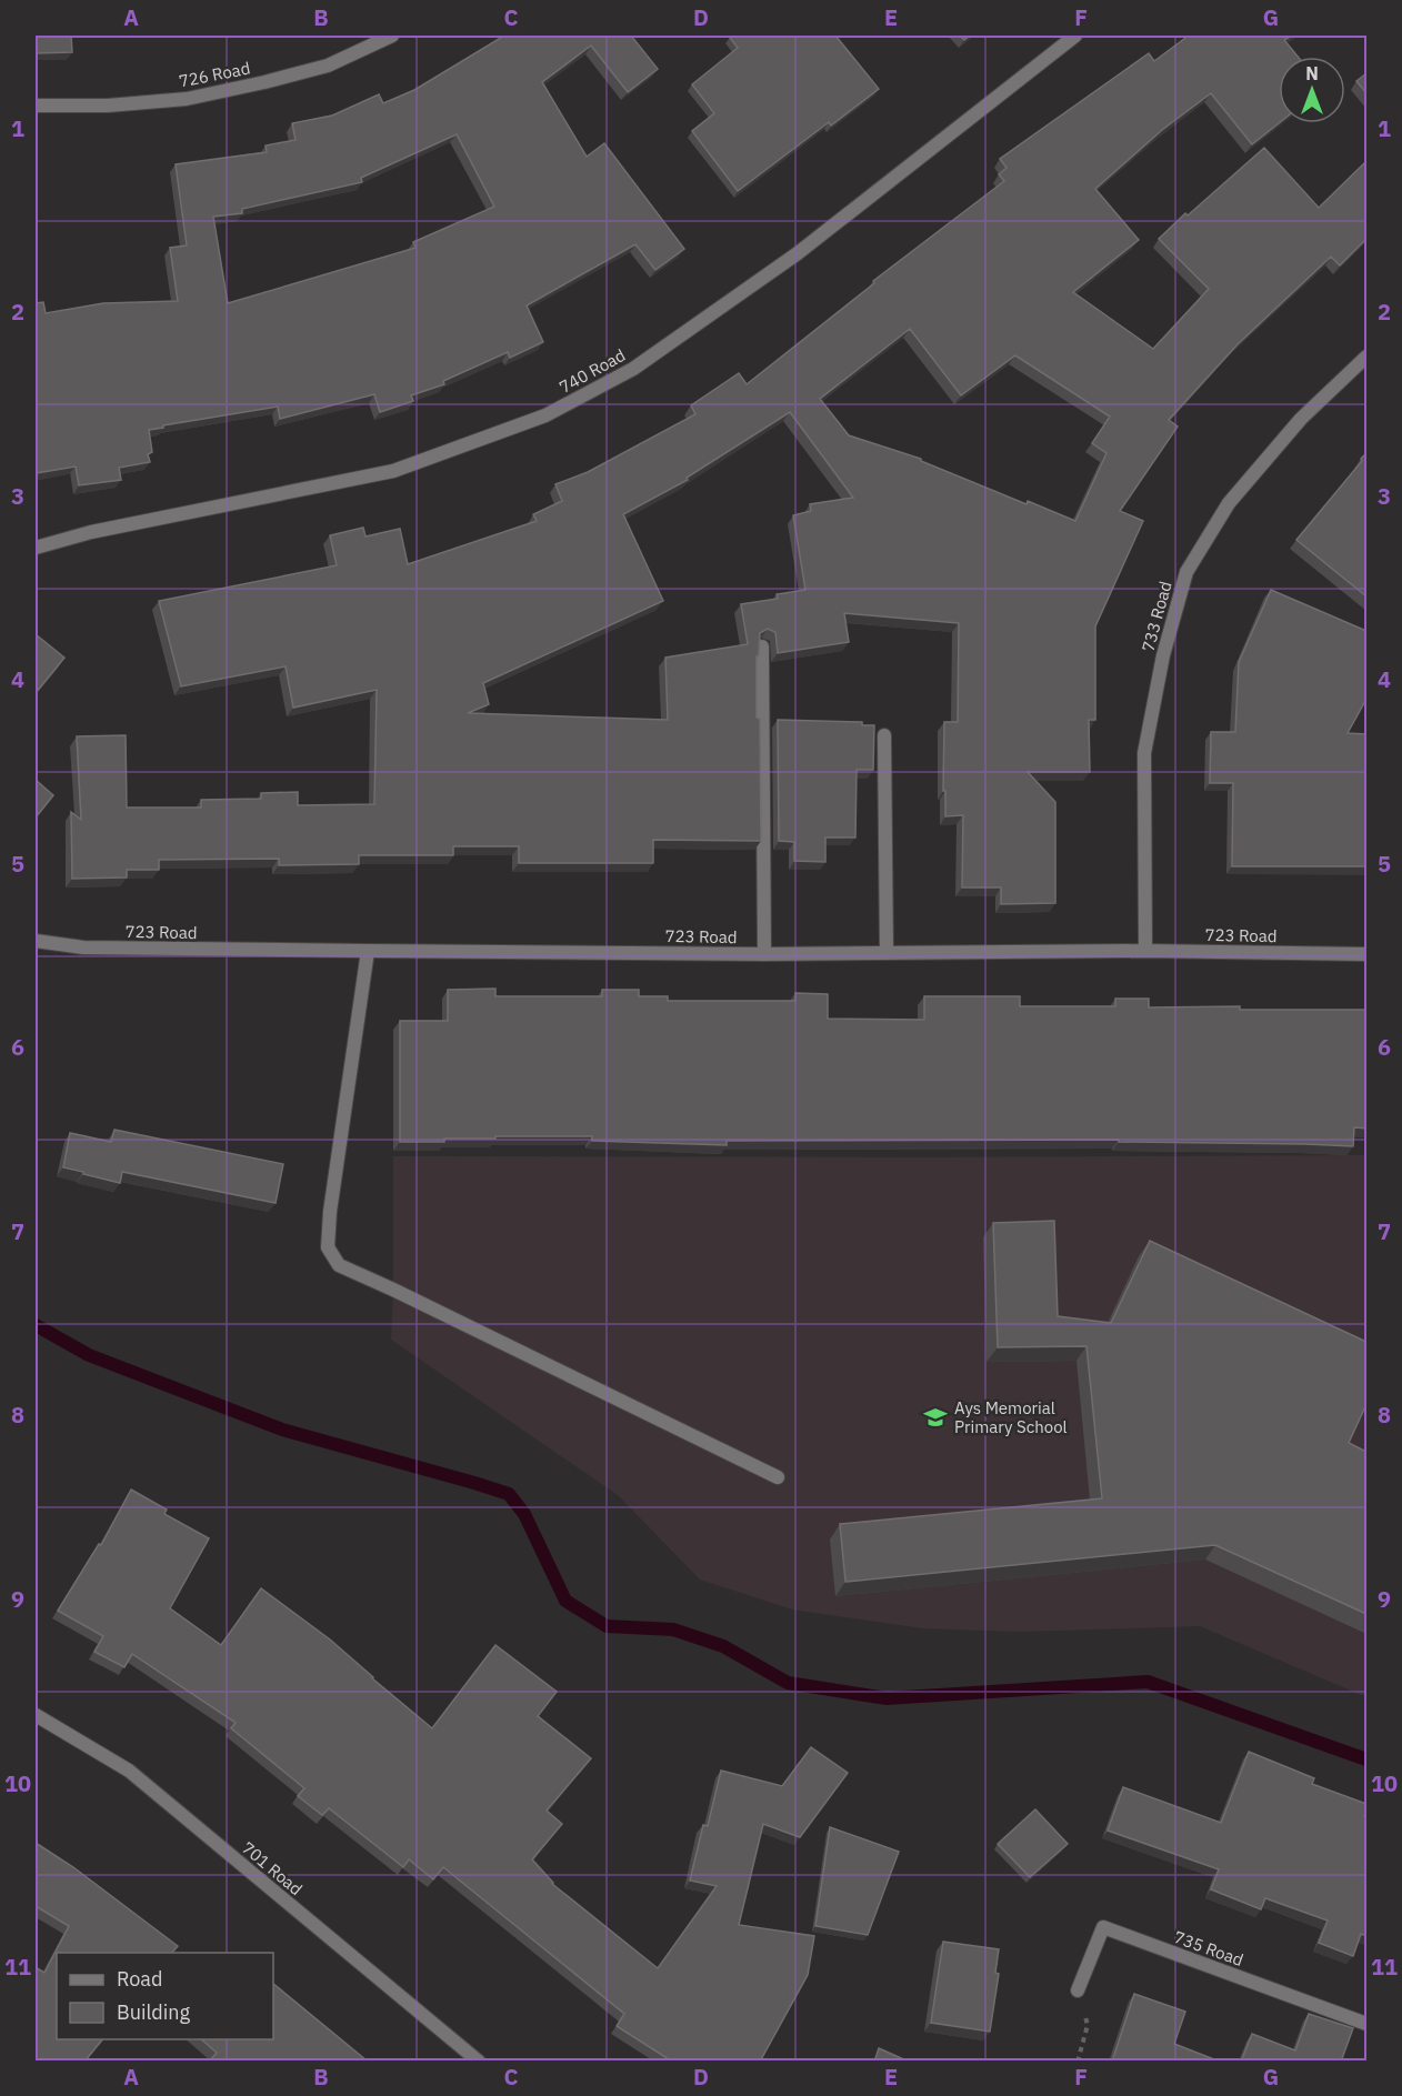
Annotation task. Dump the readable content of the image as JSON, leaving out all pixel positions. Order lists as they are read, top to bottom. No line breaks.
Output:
{"streets":{"street":["726 Road","740 Road","733 Road","723 Road","701 Road","735 Road"]},"crossings":[["733 Road","723 Road"]],"places":{"school or university":["Ays Memorial Primary School"]},"legend":["Road","Building"],"north":"top","grid":{"columns":["A","B","C","D","E","F","G"],"rows":["1","2","3","4","5","6","7","8","9","10","11"]}}
